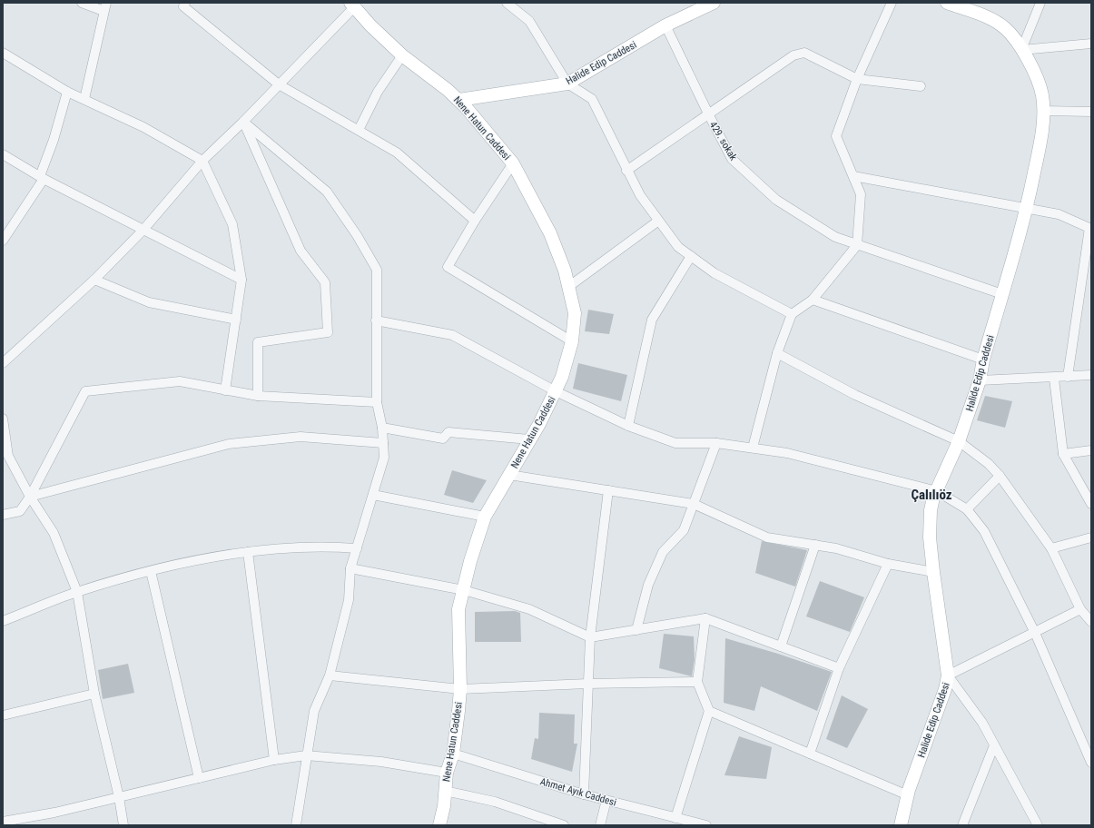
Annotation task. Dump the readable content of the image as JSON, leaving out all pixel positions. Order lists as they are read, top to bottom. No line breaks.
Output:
{"streets":{"street":["Halide Edip Caddesi","Nene Hatun Caddesi","429. sokak","Ahmet Ayık Caddesi"]},"crossings":[["Halide Edip Caddesi","Nene Hatun Caddesi"],["Halide Edip Caddesi","429. sokak"],["Nene Hatun Caddesi","Ahmet Ayık Caddesi"]],"districts":["Çalılıöz"]}
